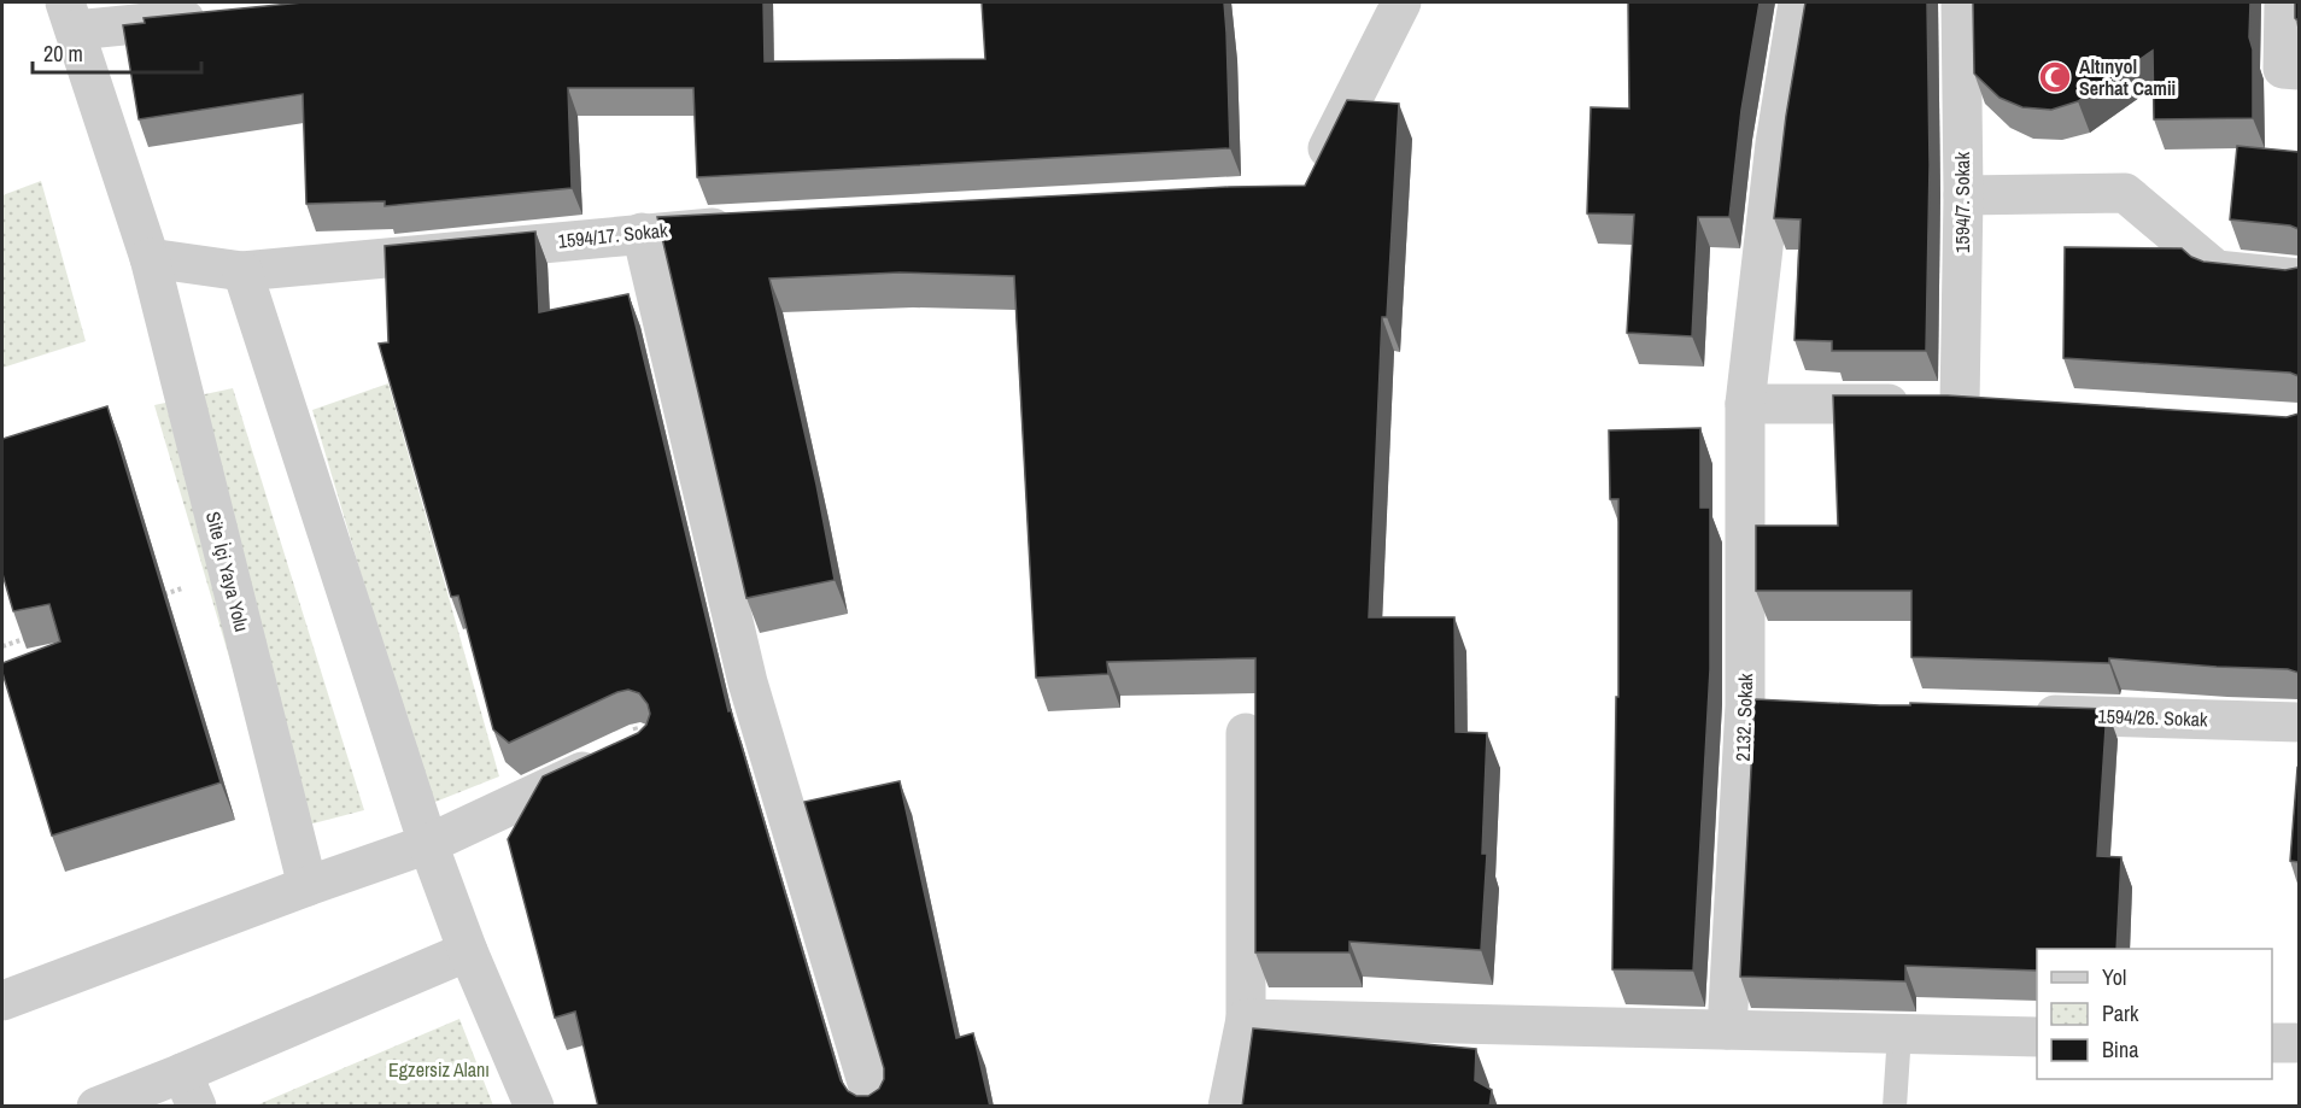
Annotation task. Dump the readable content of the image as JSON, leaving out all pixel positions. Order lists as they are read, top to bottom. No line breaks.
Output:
{"streets":{"street":["1594/7. Sokak","1594/17. Sokak","Site İçi Yaya Yolu","2132. Sokak","1594/26. Sokak"]},"crossings":[["1594/17. Sokak","Site İçi Yaya Yolu"]],"parks":["Egzersiz Alanı"],"places":{"mosque":["Altınyol Serhat Camii"]},"legend":["Yol","Park","Bina"],"scale_bar":"20 m"}
